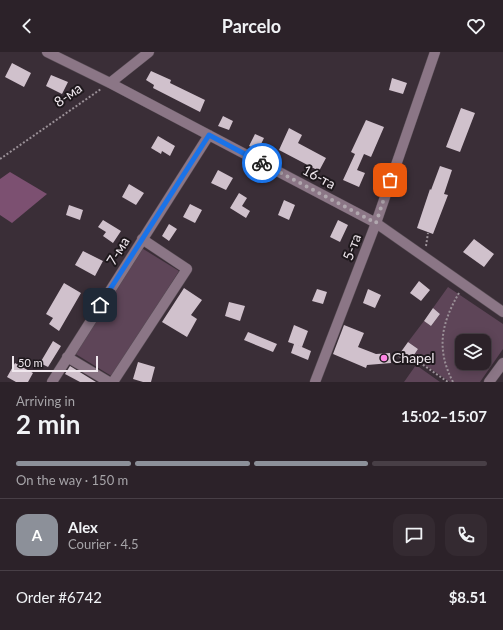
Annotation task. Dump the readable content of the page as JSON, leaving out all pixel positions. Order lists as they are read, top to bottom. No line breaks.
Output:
{"streets":{"street":["16-та","5-та","7-ма"],"path":["8-ма"]},"crossings":[["8-ма","16-та"],["16-та","5-та"],["16-та","7-ма"]],"places":["Chapel"],"scale_bar":"50 m","page":{"header":"Parcelo","scale":"50 m","heading":["2 min","Arriving in","15:02–15:07"],"panel":["Alex","Courier · 4.5","Order #6742","$8.51"],"bar":"On the way · 150 m","round":"A"}}
